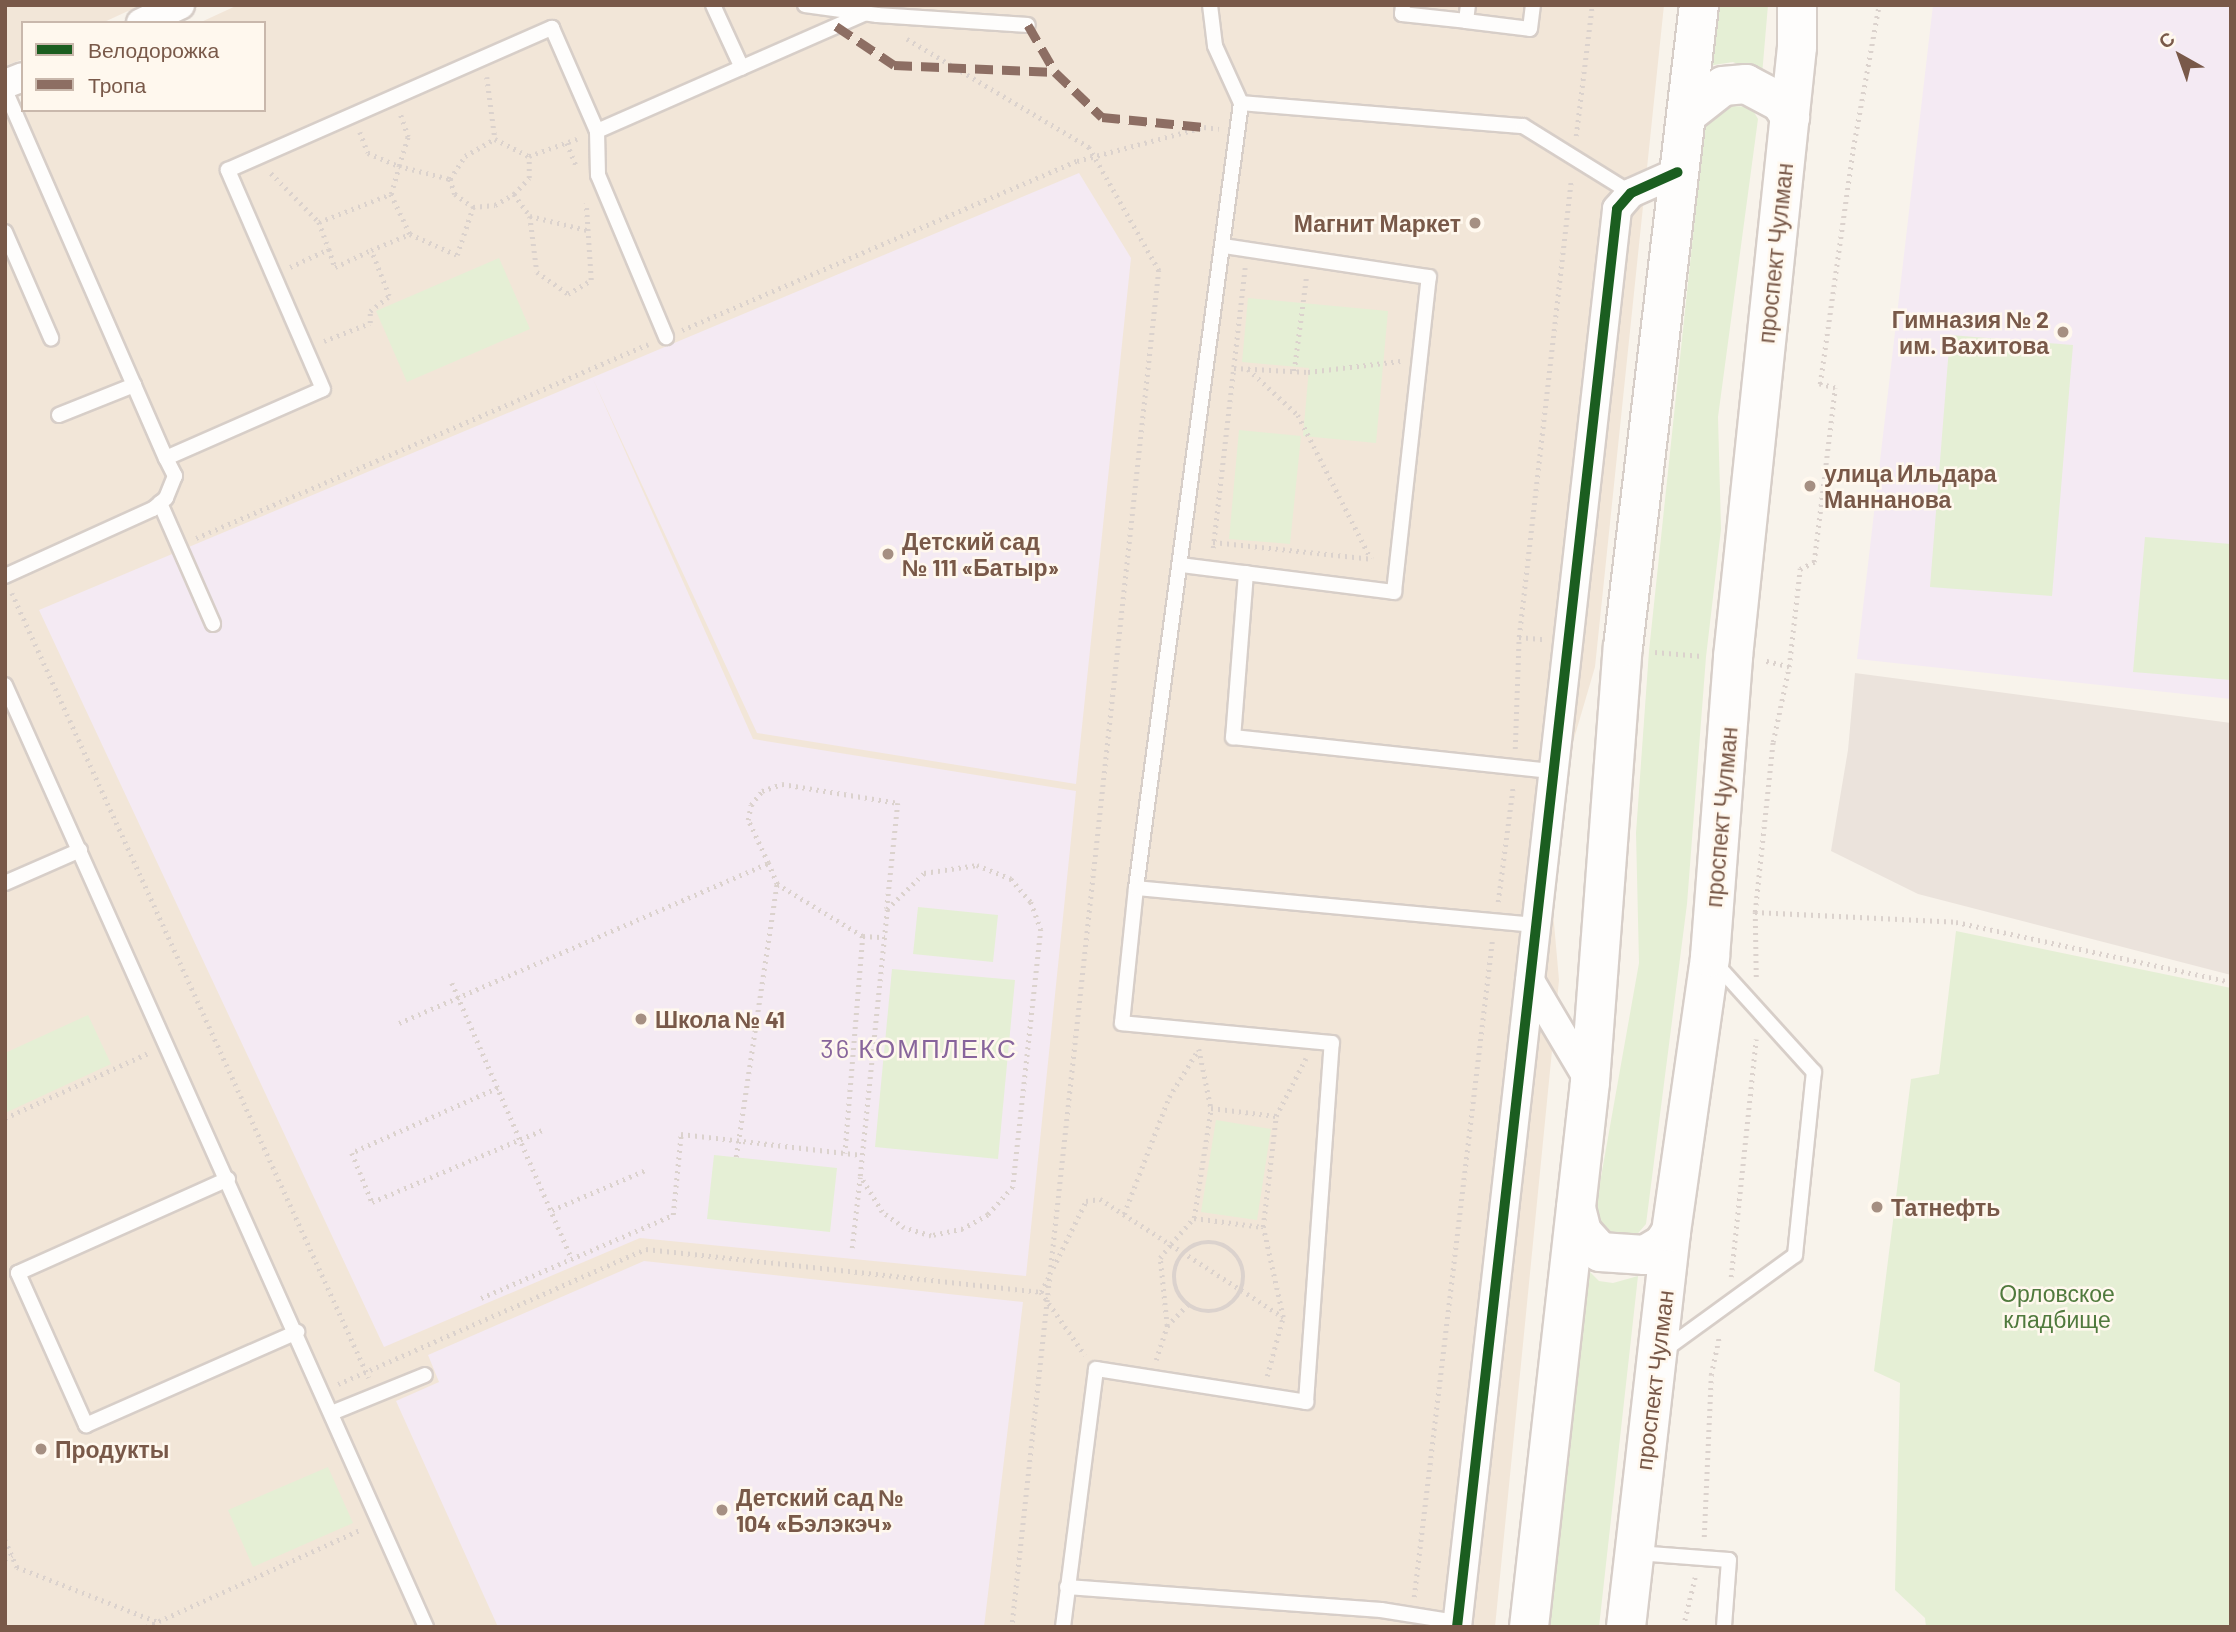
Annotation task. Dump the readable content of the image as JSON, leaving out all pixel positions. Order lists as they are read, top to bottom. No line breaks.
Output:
{"streets":{"main road":["проспект Чулман"]},"districts":["36 КОМПЛЕКС"],"parks":["Орловское кладбище"],"places":["Магнит Маркет","Гимназия № 2 им. Вахитова","улица Ильдара Маннанова","Детский сад № 111 «Батыр»","Школа № 41","Татнефть","Продукты","Детский сад № 104 «Бэлэкэч»"],"legend":["Велодорожка","Тропа"],"north":"top left"}
